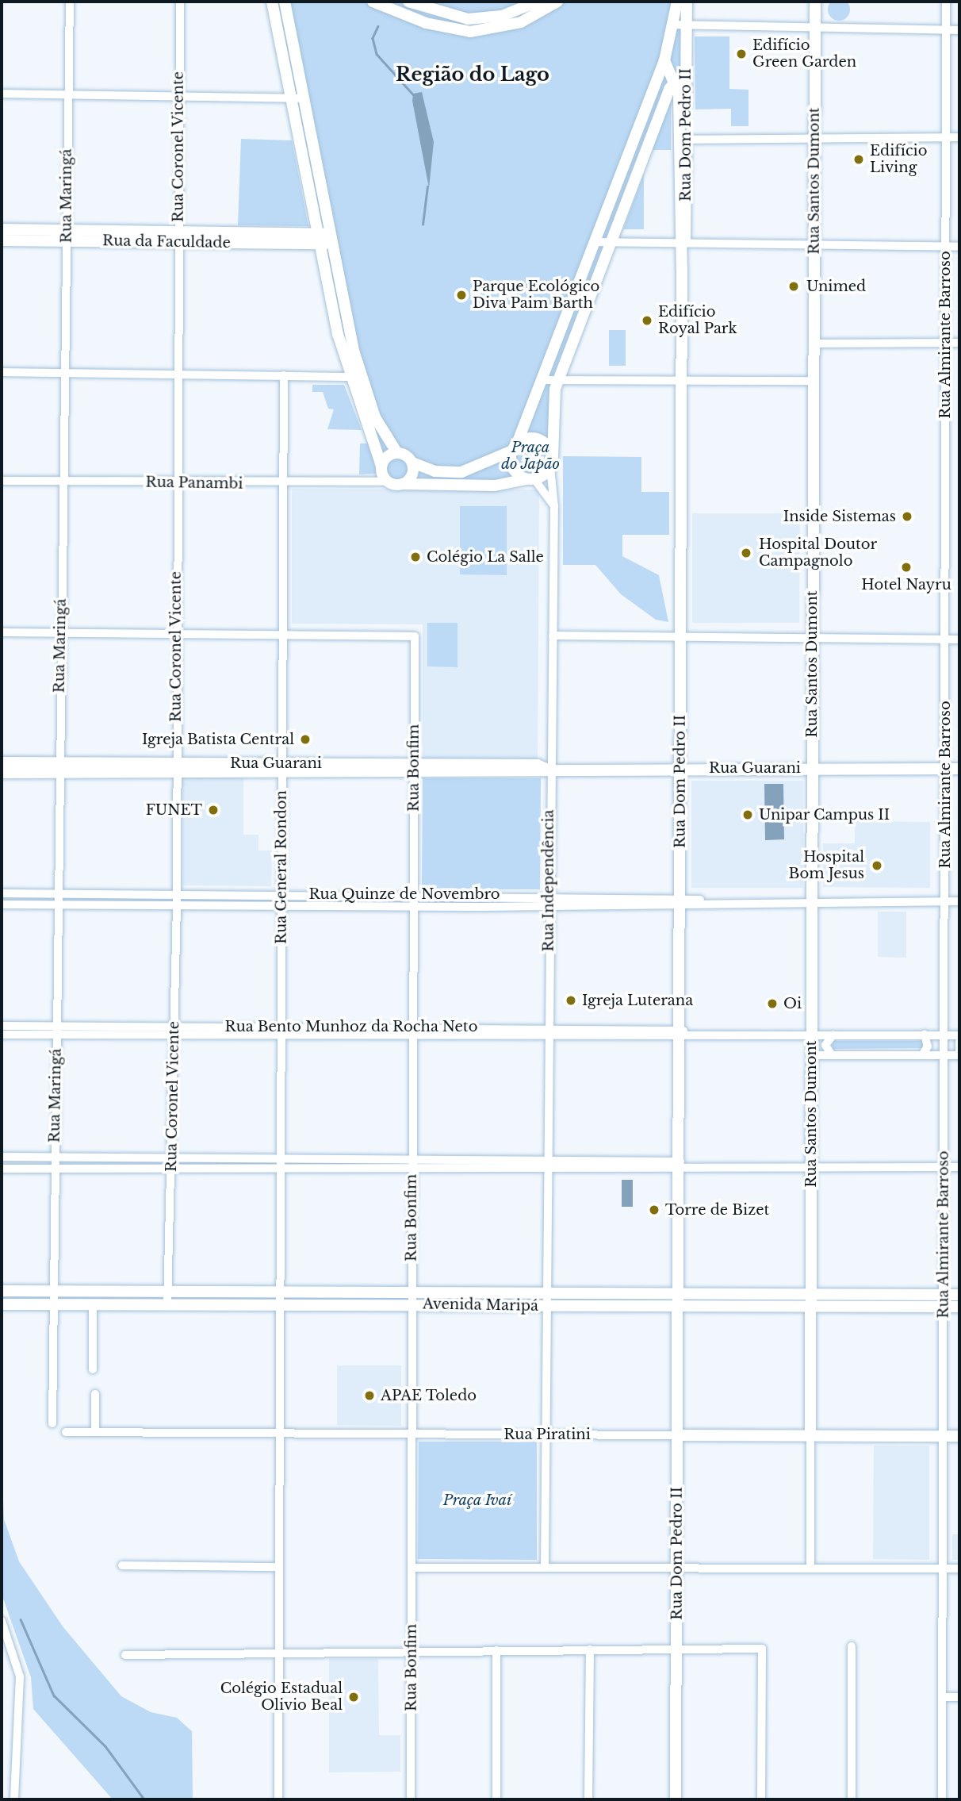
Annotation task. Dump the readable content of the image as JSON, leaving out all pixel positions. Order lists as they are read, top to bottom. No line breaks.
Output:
{"streets":{"street":["Rua Dom Pedro II","Rua Coronel Vicente","Rua Santos Dumont","Rua Maringá","Rua da Faculdade","Rua Almirante Barroso","Rua Panambi","Rua Guarani","Rua Bonfim","Rua General Rondon","Rua Independência","Rua Quinze de Novembro","Rua Bento Munhoz da Rocha Neto","Avenida Maripá","Rua Piratini"]},"crossings":[["Rua Dom Pedro II","Rua Guarani"],["Rua Dom Pedro II","Rua Quinze de Novembro"],["Rua Dom Pedro II","Rua Bento Munhoz da Rocha Neto"],["Rua Dom Pedro II","Avenida Maripá"],["Rua Dom Pedro II","Rua Piratini"],["Rua Coronel Vicente","Rua da Faculdade"],["Rua Coronel Vicente","Rua Panambi"],["Rua Coronel Vicente","Rua Guarani"],["Rua Coronel Vicente","Rua Quinze de Novembro"],["Rua Coronel Vicente","Rua Bento Munhoz da Rocha Neto"],["Rua Coronel Vicente","Avenida Maripá"],["Rua Santos Dumont","Rua Guarani"],["Rua Santos Dumont","Rua Quinze de Novembro"],["Rua Santos Dumont","Rua Bento Munhoz da Rocha Neto"],["Rua Santos Dumont","Avenida Maripá"],["Rua Maringá","Rua da Faculdade"],["Rua Maringá","Rua Panambi"],["Rua Maringá","Rua Guarani"],["Rua Maringá","Rua Quinze de Novembro"],["Rua Maringá","Rua Bento Munhoz da Rocha Neto"],["Rua Maringá","Avenida Maripá"],["Rua Almirante Barroso","Rua Guarani"],["Rua Almirante Barroso","Rua Quinze de Novembro"],["Rua Almirante Barroso","Rua Bento Munhoz da Rocha Neto"],["Rua Almirante Barroso","Avenida Maripá"],["Rua Almirante Barroso","Rua Piratini"],["Rua Panambi","Rua General Rondon"],["Rua Guarani","Rua Bonfim"],["Rua Guarani","Rua General Rondon"],["Rua Guarani","Rua Independência"],["Rua Bonfim","Rua General Rondon"],["Rua Bonfim","Rua Quinze de Novembro"],["Rua Bonfim","Rua Bento Munhoz da Rocha Neto"],["Rua Bonfim","Avenida Maripá"],["Rua Bonfim","Rua Piratini"],["Rua General Rondon","Rua Quinze de Novembro"],["Rua General Rondon","Rua Bento Munhoz da Rocha Neto"],["Rua General Rondon","Avenida Maripá"],["Rua Independência","Rua Quinze de Novembro"],["Rua Independência","Rua Bento Munhoz da Rocha Neto"],["Rua Independência","Avenida Maripá"],["Rua Independência","Rua Piratini"]],"districts":["Região do Lago"],"parks":["Praça do Japão","Praça Ivaí"],"places":["Edifício Green Garden","Edifício Living","Unimed","Parque Ecológico Diva Paim Barth","Edifício Royal Park","Inside Sistemas","Hospital Doutor Campagnolo","Colégio La Salle","Hotel Nayru","Igreja Batista Central","FUNET","Unipar Campus II","Hospital Bom Jesus","Igreja Luterana","Oi","Torre de Bizet","APAE Toledo","Colégio Estadual Olivio Beal"]}
